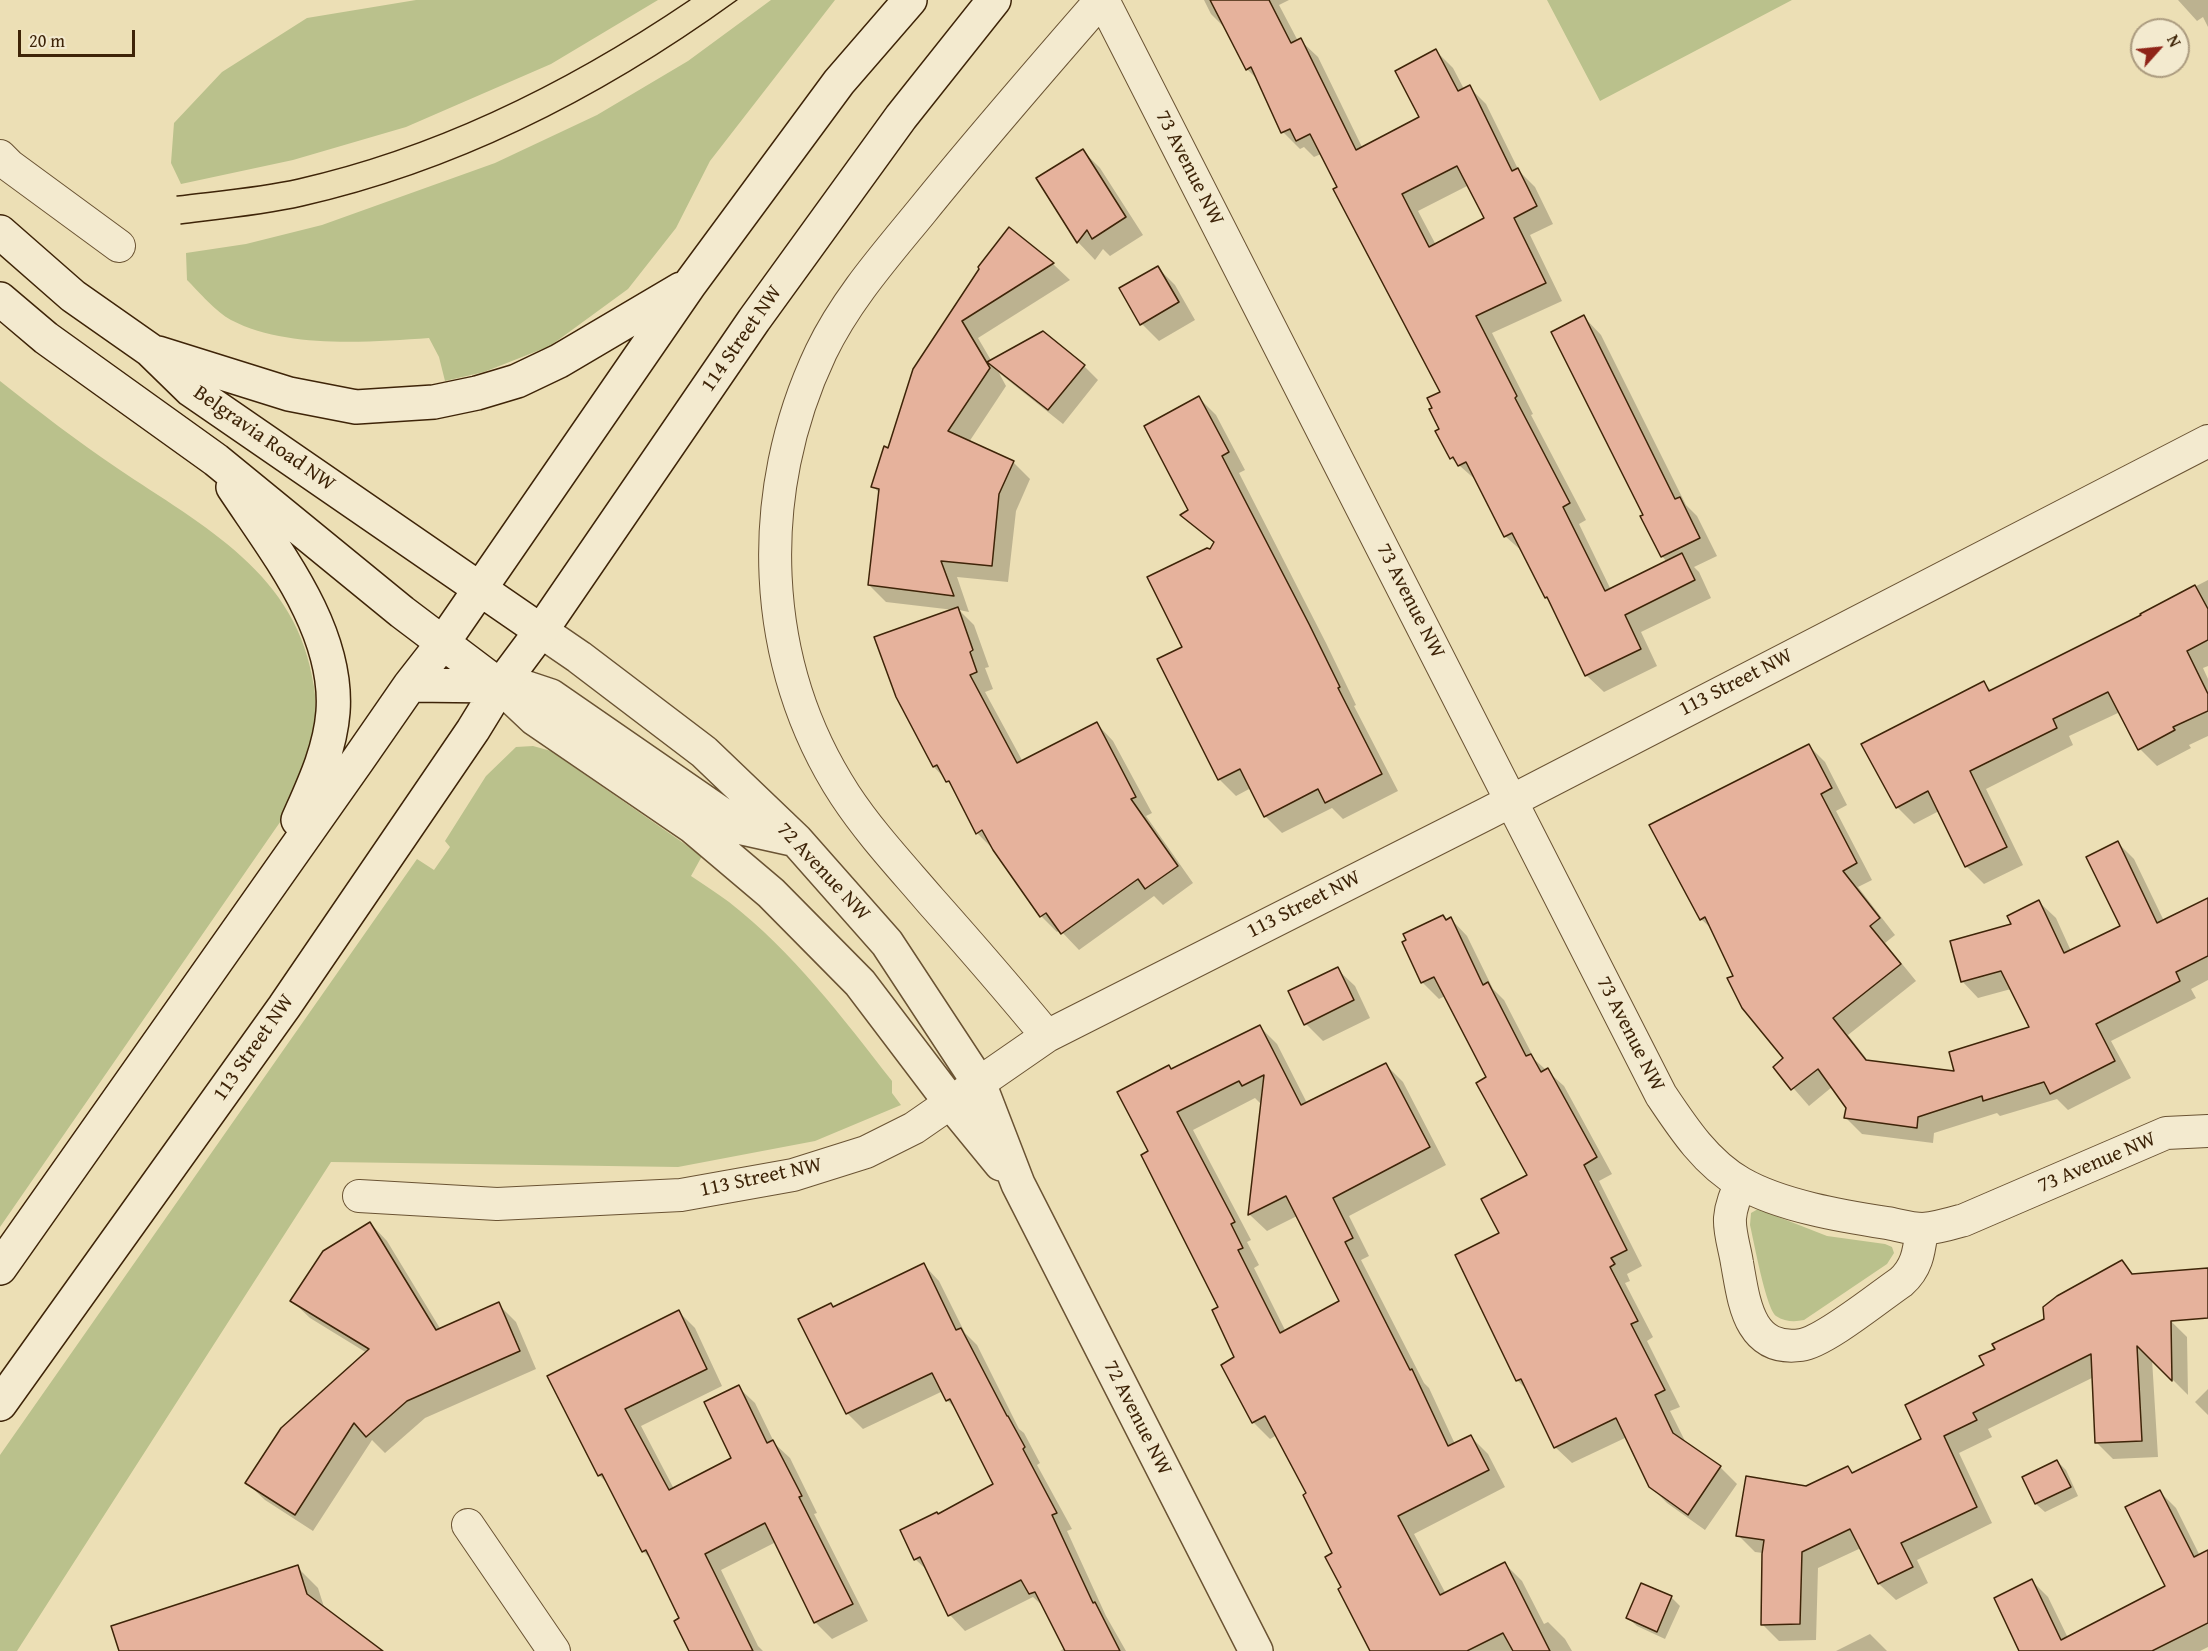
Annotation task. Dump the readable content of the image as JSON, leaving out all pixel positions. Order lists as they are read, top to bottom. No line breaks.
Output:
{"streets":{"main road":["114 Street NW","Belgravia Road NW","113 Street NW","72 Avenue NW"],"street":["73 Avenue NW"]},"crossings":[["73 Avenue NW","113 Street NW"],["114 Street NW","Belgravia Road NW"],["114 Street NW","113 Street NW"],["114 Street NW","72 Avenue NW"],["Belgravia Road NW","72 Avenue NW"],["113 Street NW","72 Avenue NW"]],"scale_bar":"20 m","north":"top right"}
